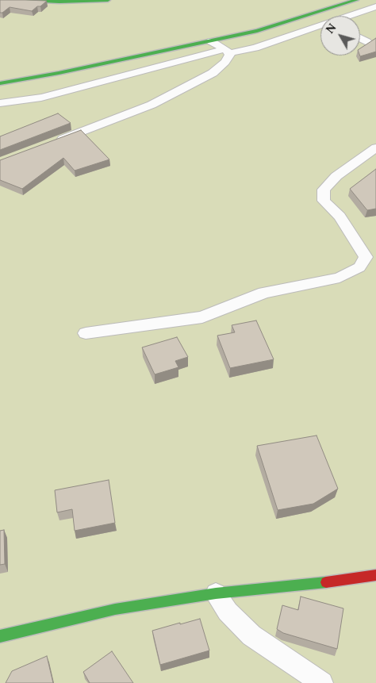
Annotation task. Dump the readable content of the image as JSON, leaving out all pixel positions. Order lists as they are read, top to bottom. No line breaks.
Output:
{"north":"top left"}
